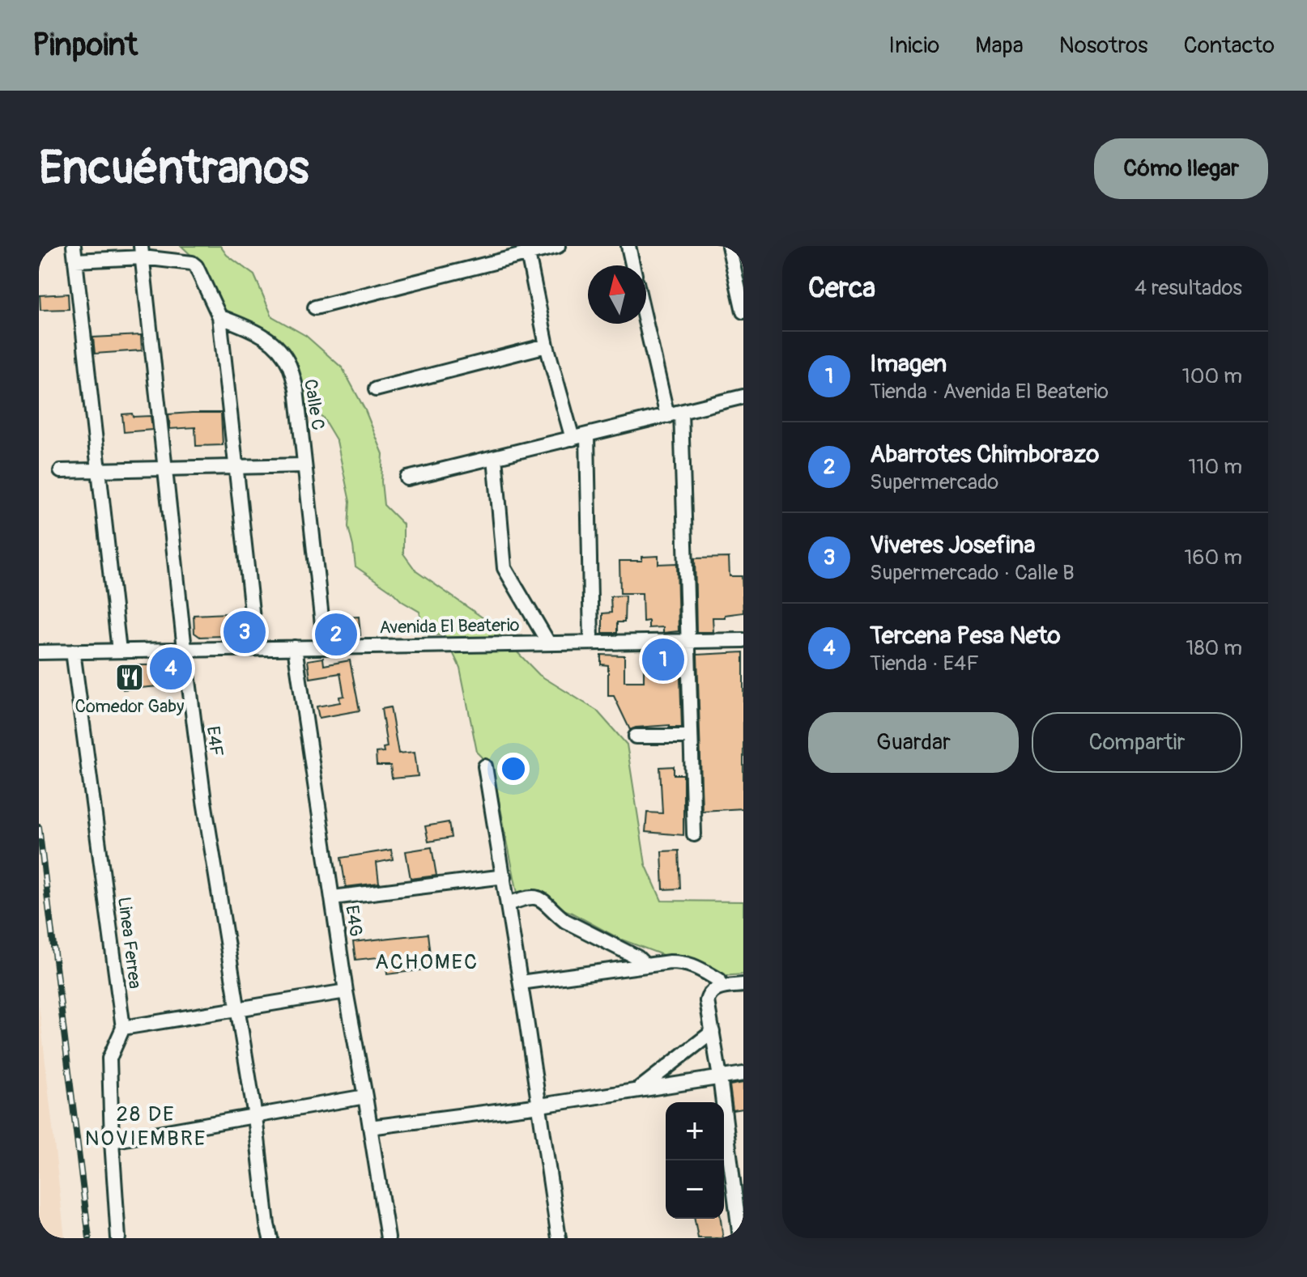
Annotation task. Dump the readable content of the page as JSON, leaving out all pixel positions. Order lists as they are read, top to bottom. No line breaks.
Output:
{"streets":{"street":["Calle C","Avenida El Beaterio","E4F","E4G","Linea Ferrea"]},"crossings":[["Calle C","Avenida El Beaterio"],["Avenida El Beaterio","E4F"],["Avenida El Beaterio","E4G"],["Avenida El Beaterio","Linea Ferrea"]],"districts":["ACHOMEC","28 DE NOVIEMBRE"],"places":{"restaurant":["Comedor Gaby"]},"north":"top","page":{"header":"Pinpoint","nav":["Inicio","Mapa","Nosotros","Contacto"],"buttons":["Cómo llegar",["Guardar","Compartir"]],"title":"Encuéntranos","heading":["Cerca","4 resultados"],"list":[{"mark":"1","name":"Imagen","note":"Tienda · Avenida El Beaterio","value":"100 m"},{"mark":"2","name":"Abarrotes Chimborazo","note":"Supermercado","value":"110 m"},{"mark":"3","name":"Viveres Josefina","note":"Supermercado · Calle B","value":"160 m"},{"mark":"4","name":"Tercena Pesa Neto","note":"Tienda · E4F","value":"180 m"}],"pins":["3","2","1","4"],"map_buttons":["+","−"]}}
